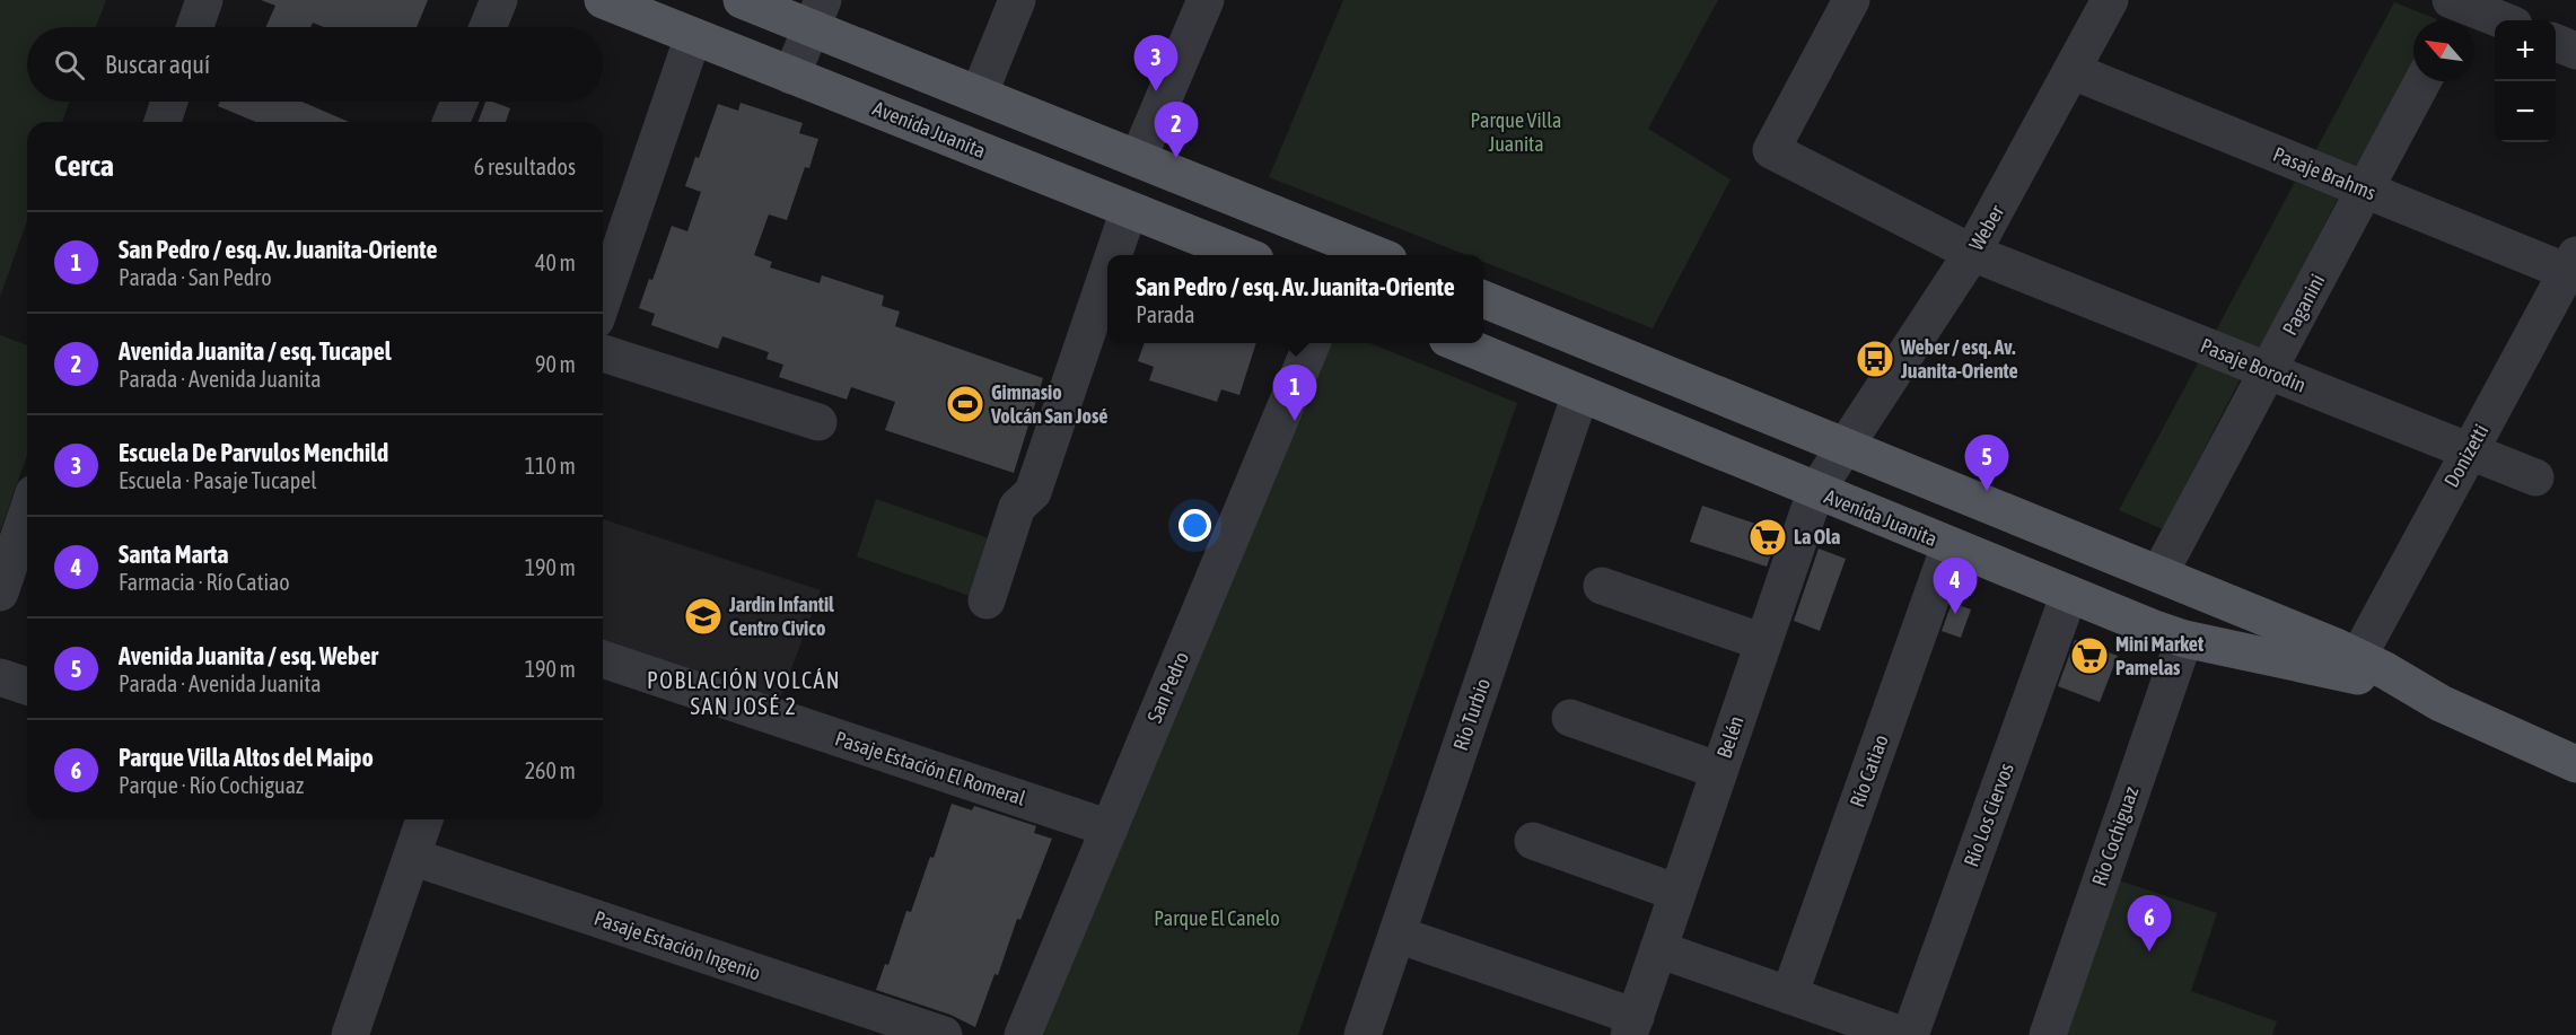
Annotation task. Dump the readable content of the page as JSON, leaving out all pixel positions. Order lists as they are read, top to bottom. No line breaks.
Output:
{"streets":{"main road":["Avenida Juanita"],"street":["Pasaje Brahms","Weber","Paganini","Pasaje Borodin","Donizetti","San Pedro","Río Turbio","Belén","Pasaje Estación El Romeral","Río Catiao","Río Los Ciervos","Río Cochiguaz","Pasaje Estación Ingenio"]},"crossings":[["Avenida Juanita","Weber"],["Avenida Juanita","Paganini"],["Avenida Juanita","Donizetti"],["Avenida Juanita","Río Turbio"],["Avenida Juanita","Belén"],["Avenida Juanita","Río Catiao"],["Avenida Juanita","Río Los Ciervos"],["Avenida Juanita","Río Cochiguaz"],["Pasaje Brahms","Weber"],["Pasaje Brahms","Paganini"],["Pasaje Brahms","Donizetti"],["Weber","Pasaje Borodin"],["Weber","Belén"],["Paganini","Pasaje Borodin"],["Pasaje Borodin","Donizetti"],["San Pedro","Pasaje Estación El Romeral"]],"districts":["POBLACIÓN VOLCÁN SAN JOSÉ 2"],"parks":["Parque Villa Juanita","Parque El Canelo"],"places":{"bus stop":["Weber / esq. Av. Juanita-Oriente"],"sports":["Gimnasio Volcán San José"],"supermarket":["La Ola","Mini Market Pamelas"],"school or university":["Jardin Infantil Centro Civico"]},"north":"top left","page":{"map_buttons":["+","−"],"search":"Buscar aquí","pins":["3","2","1","5","4","6"],"heading":["Cerca","6 resultados"],"list":[{"mark":"1","name":"San Pedro / esq. Av. Juanita-Oriente","note":"Parada · San Pedro","value":"40 m"},{"mark":"2","name":"Avenida Juanita / esq. Tucapel","note":"Parada · Avenida Juanita","value":"90 m"},{"mark":"3","name":"Escuela De Parvulos Menchild","note":"Escuela · Pasaje Tucapel","value":"110 m"},{"mark":"4","name":"Santa Marta","note":"Farmacia · Río Catiao","value":"190 m"},{"mark":"5","name":"Avenida Juanita / esq. Weber","note":"Parada · Avenida Juanita","value":"190 m"},{"mark":"6","name":"Parque Villa Altos del Maipo","note":"Parque · Río Cochiguaz","value":"260 m"}],"popup":["San Pedro / esq. Av. Juanita-Oriente","Parada"]}}
